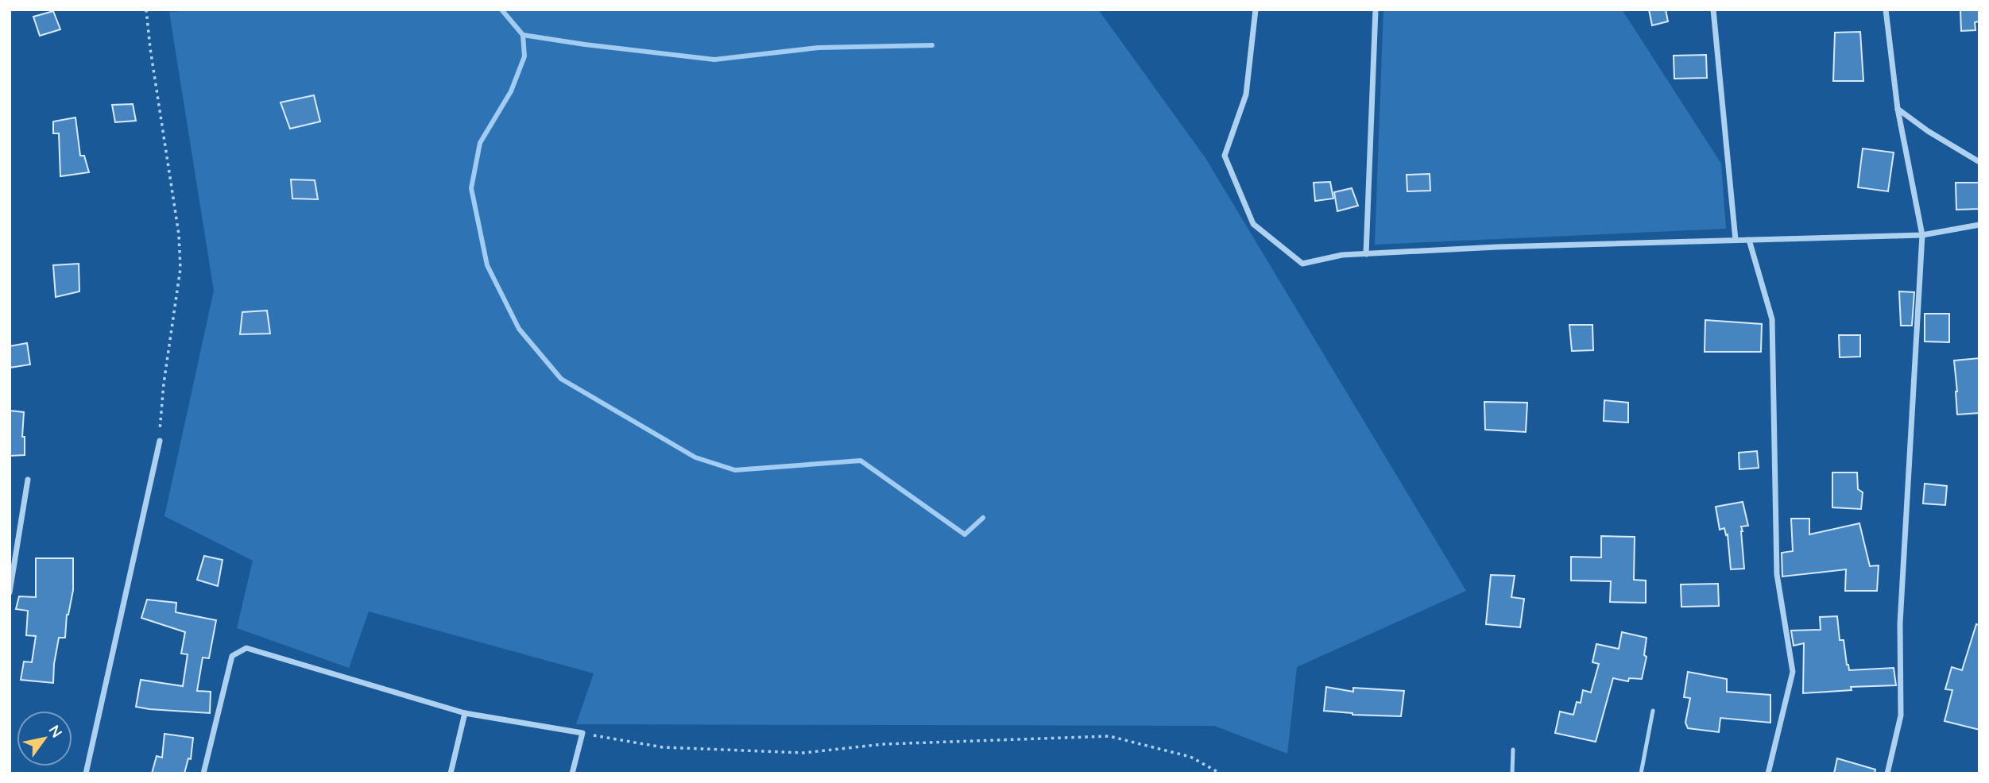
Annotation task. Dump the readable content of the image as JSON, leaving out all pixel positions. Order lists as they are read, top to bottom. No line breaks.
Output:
{"north":"top right"}
